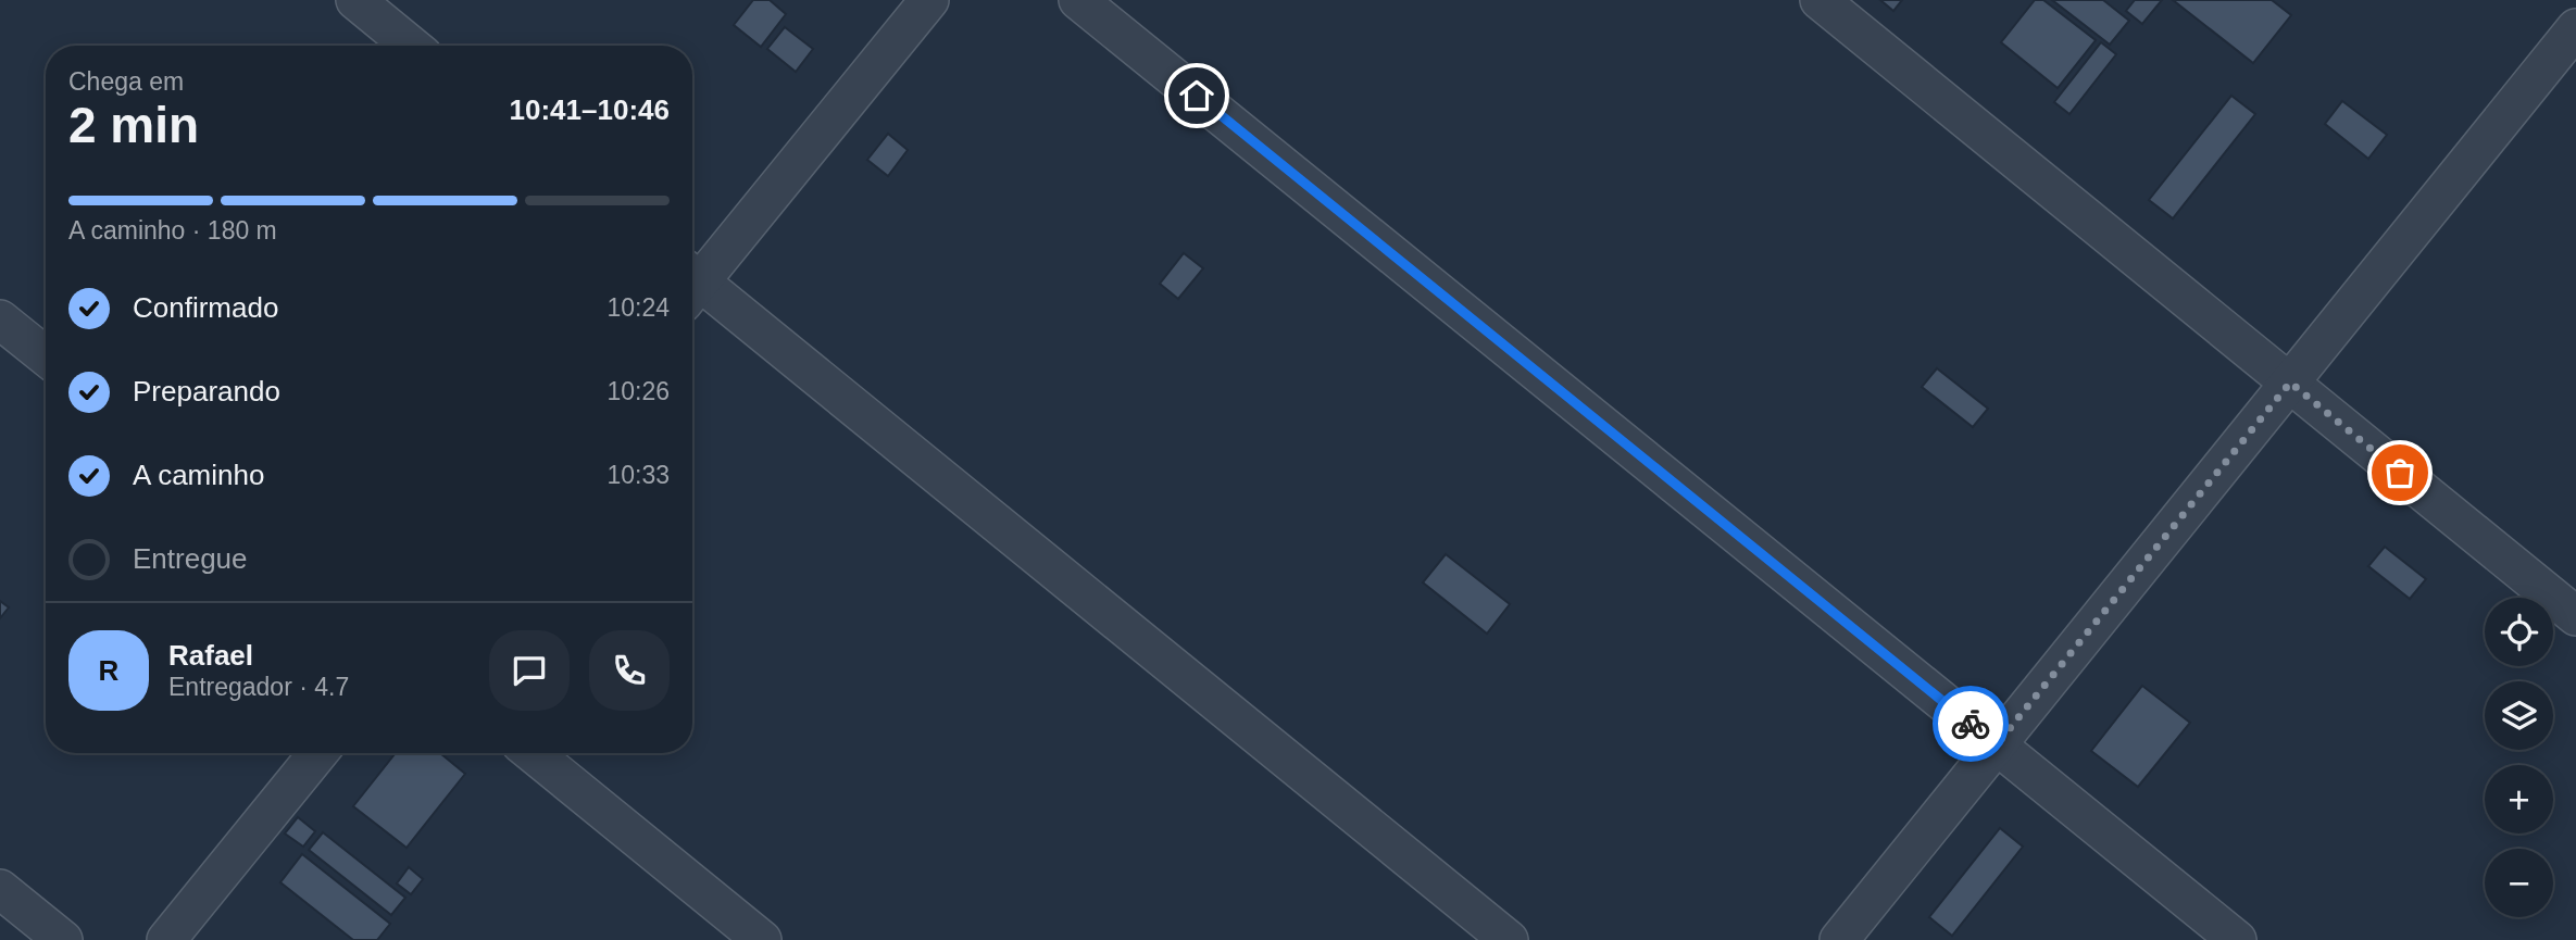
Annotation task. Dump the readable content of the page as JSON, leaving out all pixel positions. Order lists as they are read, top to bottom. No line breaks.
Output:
{"page":{"heading":["2 min","Chega em","10:41–10:46"],"panel":["Rafael","Entregador · 4.7"],"bar":"A caminho · 180 m","list":[["Confirmado","10:24"],["Preparando","10:26"],["A caminho","10:33"],"Entregue"],"map_buttons":["+","−"],"round":"R"}}
